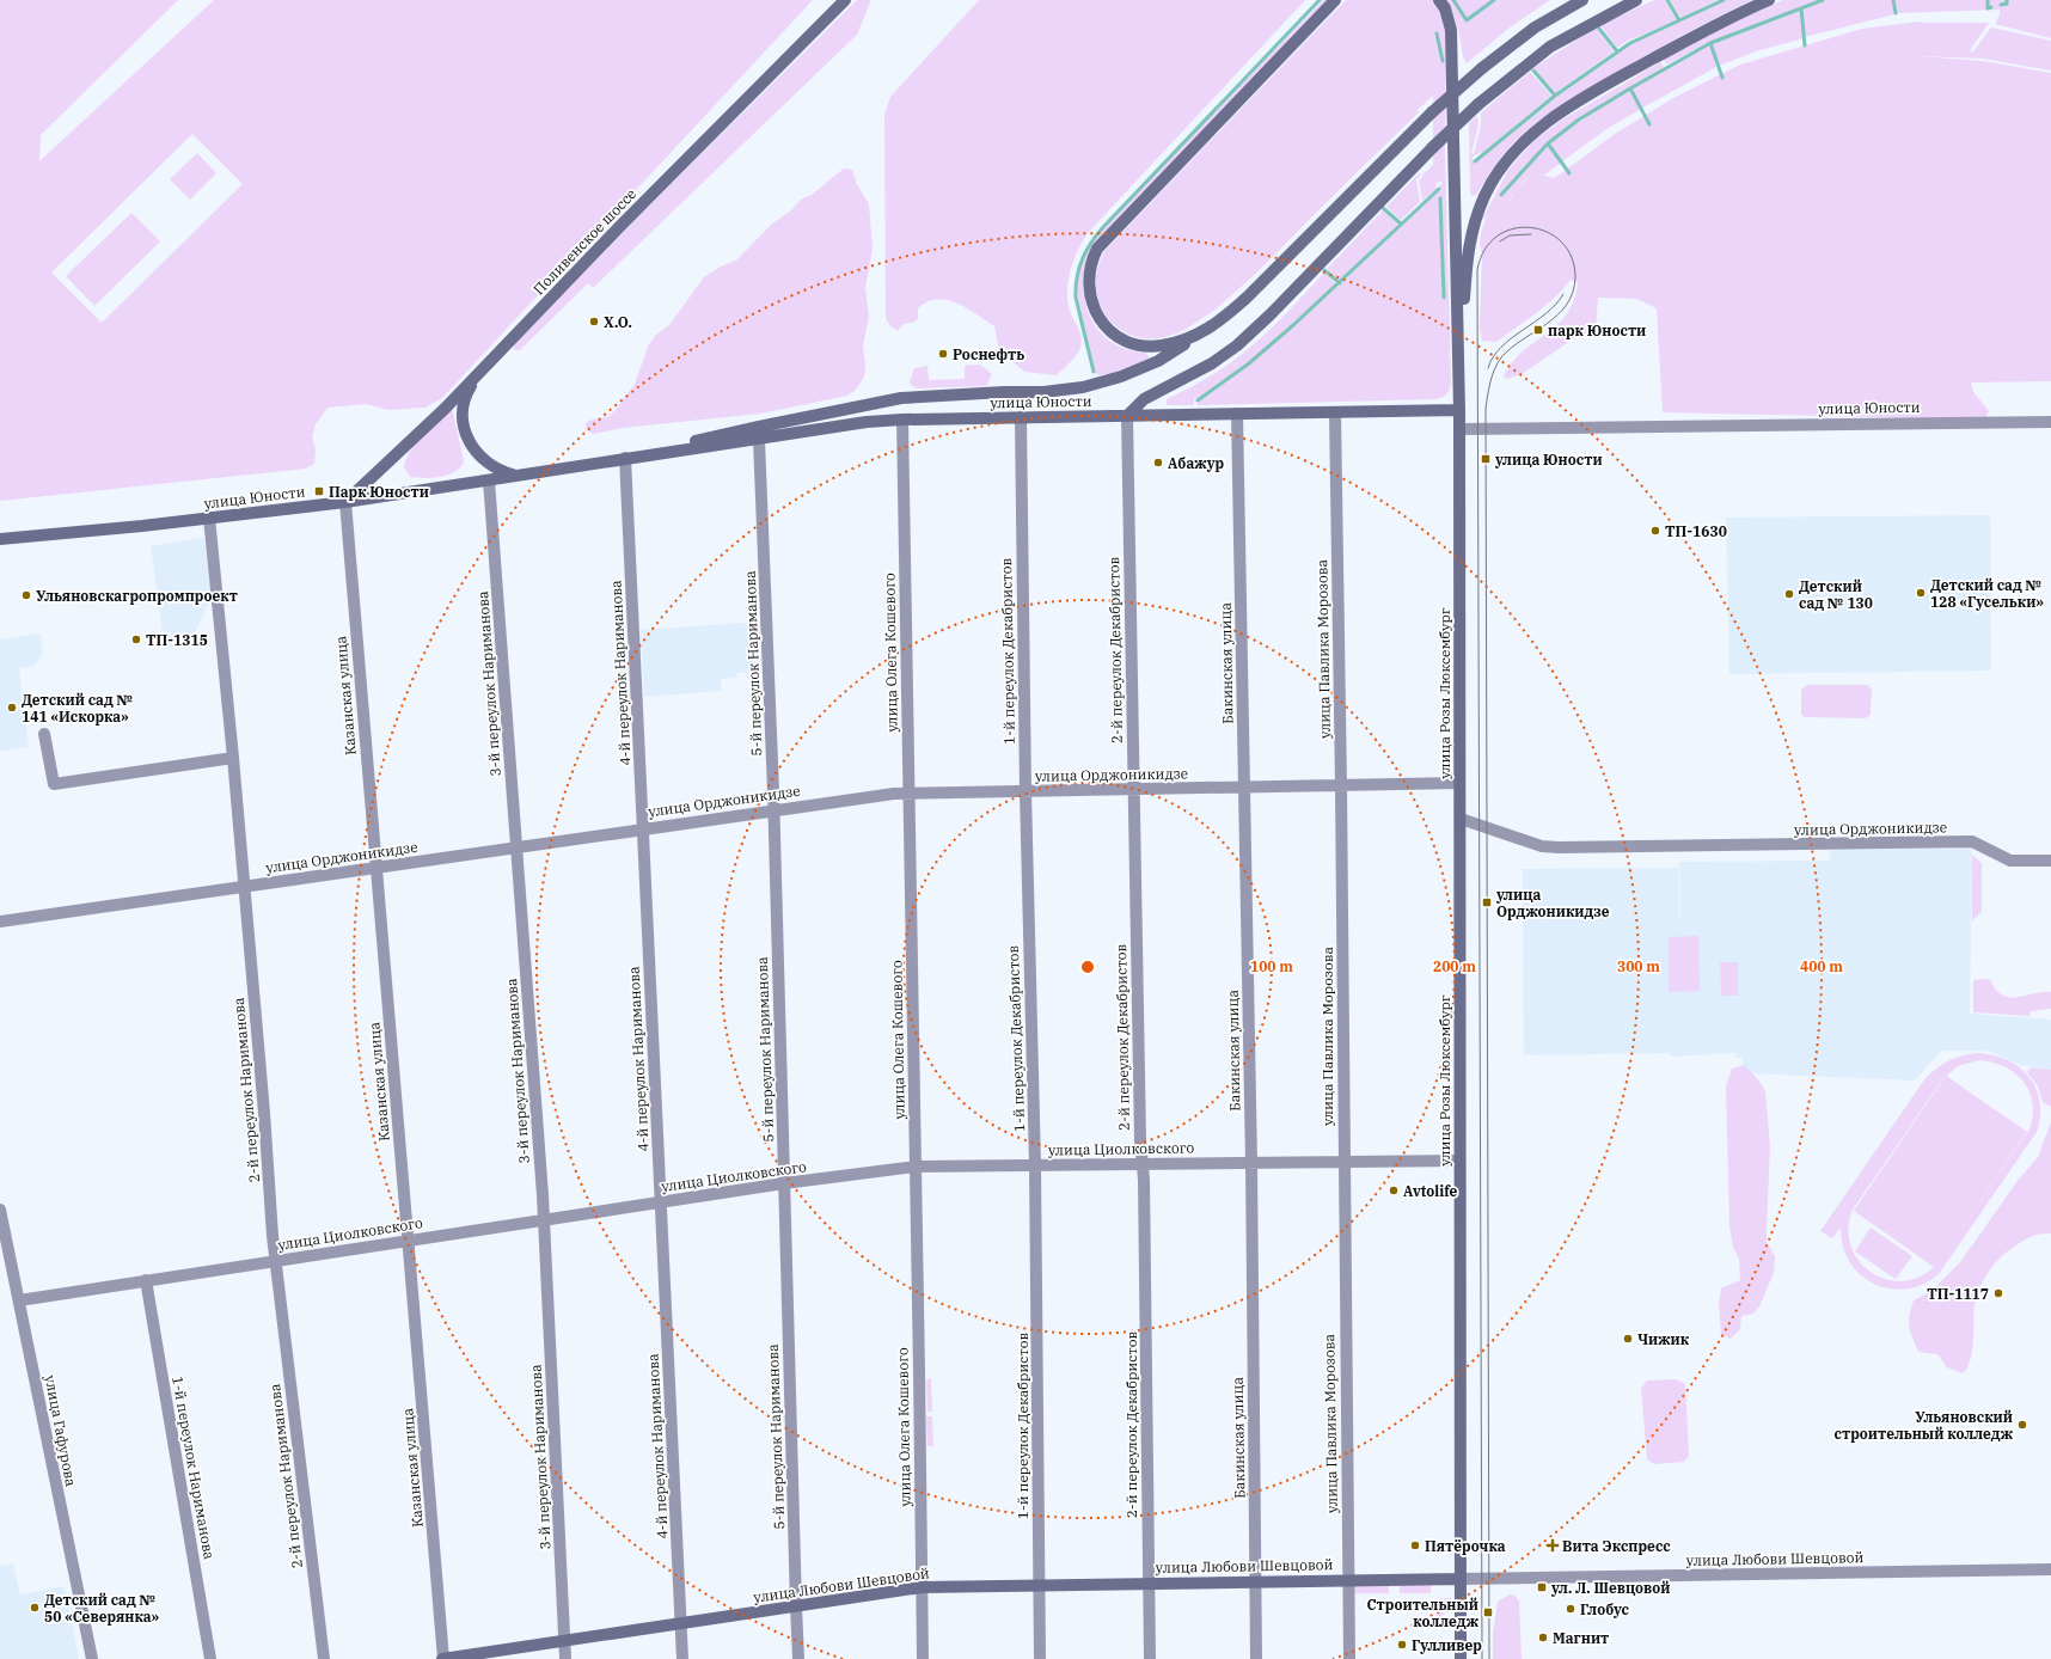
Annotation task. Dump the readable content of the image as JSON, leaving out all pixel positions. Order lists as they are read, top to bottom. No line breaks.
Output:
{"streets":{"main road":["Поливенское шоссе","улица Юности","улица Розы Люксембург","улица Любови Шевцовой"],"street":["улица Павлика Морозова","2-й переулок Декабристов","1-й переулок Декабристов","улица Олега Кошевого","5-й переулок Нариманова","Бакинская улица","4-й переулок Нариманова","3-й переулок Нариманова","Казанская улица","улица Орджоникидзе","2-й переулок Нариманова","улица Циолковского","улица Гафурова","1-й переулок Нариманова"]},"crossings":[["Поливенское шоссе","улица Юности"],["Поливенское шоссе","Казанская улица"],["улица Юности","улица Павлика Морозова"],["улица Юности","2-й переулок Декабристов"],["улица Юности","1-й переулок Декабристов"],["улица Юности","улица Олега Кошевого"],["улица Юности","5-й переулок Нариманова"],["улица Юности","Бакинская улица"],["улица Юности","4-й переулок Нариманова"],["улица Юности","3-й переулок Нариманова"],["улица Юности","улица Розы Люксембург"],["улица Юности","Казанская улица"],["улица Юности","2-й переулок Нариманова"],["улица Павлика Морозова","улица Орджоникидзе"],["улица Павлика Морозова","улица Циолковского"],["улица Павлика Морозова","улица Любови Шевцовой"],["2-й переулок Декабристов","улица Орджоникидзе"],["2-й переулок Декабристов","улица Циолковского"],["2-й переулок Декабристов","улица Любови Шевцовой"],["1-й переулок Декабристов","улица Орджоникидзе"],["1-й переулок Декабристов","улица Циолковского"],["1-й переулок Декабристов","улица Любови Шевцовой"],["улица Олега Кошевого","улица Орджоникидзе"],["улица Олега Кошевого","улица Циолковского"],["улица Олега Кошевого","улица Любови Шевцовой"],["5-й переулок Нариманова","улица Орджоникидзе"],["5-й переулок Нариманова","улица Циолковского"],["5-й переулок Нариманова","улица Любови Шевцовой"],["Бакинская улица","улица Орджоникидзе"],["Бакинская улица","улица Циолковского"],["Бакинская улица","улица Любови Шевцовой"],["4-й переулок Нариманова","улица Орджоникидзе"],["4-й переулок Нариманова","улица Циолковского"],["4-й переулок Нариманова","улица Любови Шевцовой"],["3-й переулок Нариманова","улица Орджоникидзе"],["3-й переулок Нариманова","улица Циолковского"],["3-й переулок Нариманова","улица Любови Шевцовой"],["улица Розы Люксембург","улица Орджоникидзе"],["улица Розы Люксембург","улица Циолковского"],["улица Розы Люксембург","улица Любови Шевцовой"],["Казанская улица","улица Орджоникидзе"],["Казанская улица","улица Циолковского"],["Казанская улица","улица Любови Шевцовой"],["улица Орджоникидзе","2-й переулок Нариманова"],["2-й переулок Нариманова","улица Циолковского"],["улица Циолковского","улица Гафурова"],["улица Циолковского","1-й переулок Нариманова"]],"places":{"other":["Х.О.","Роснефть","Абажур","ТП-1630","Детский сад № 128 «Гусельки»","Детский сад № 130","Ульяновскагропромпроект","ТП-1315","Детский сад № 141 «Искорка»","Avtolife","ТП-1117","Чижик","Ульяновский строительный колледж","Пятёрочка","Детский сад № 50 «Северянка»","Глобус","Магнит","Гулливер"],"transit":["парк Юности","улица Юности","Парк Юности","улица Орджоникидзе","ул. Л. Шевцовой","Строительный колледж"],"health":["Вита Экспресс"]},"rings":["100 m","200 m","300 m","400 m"]}
